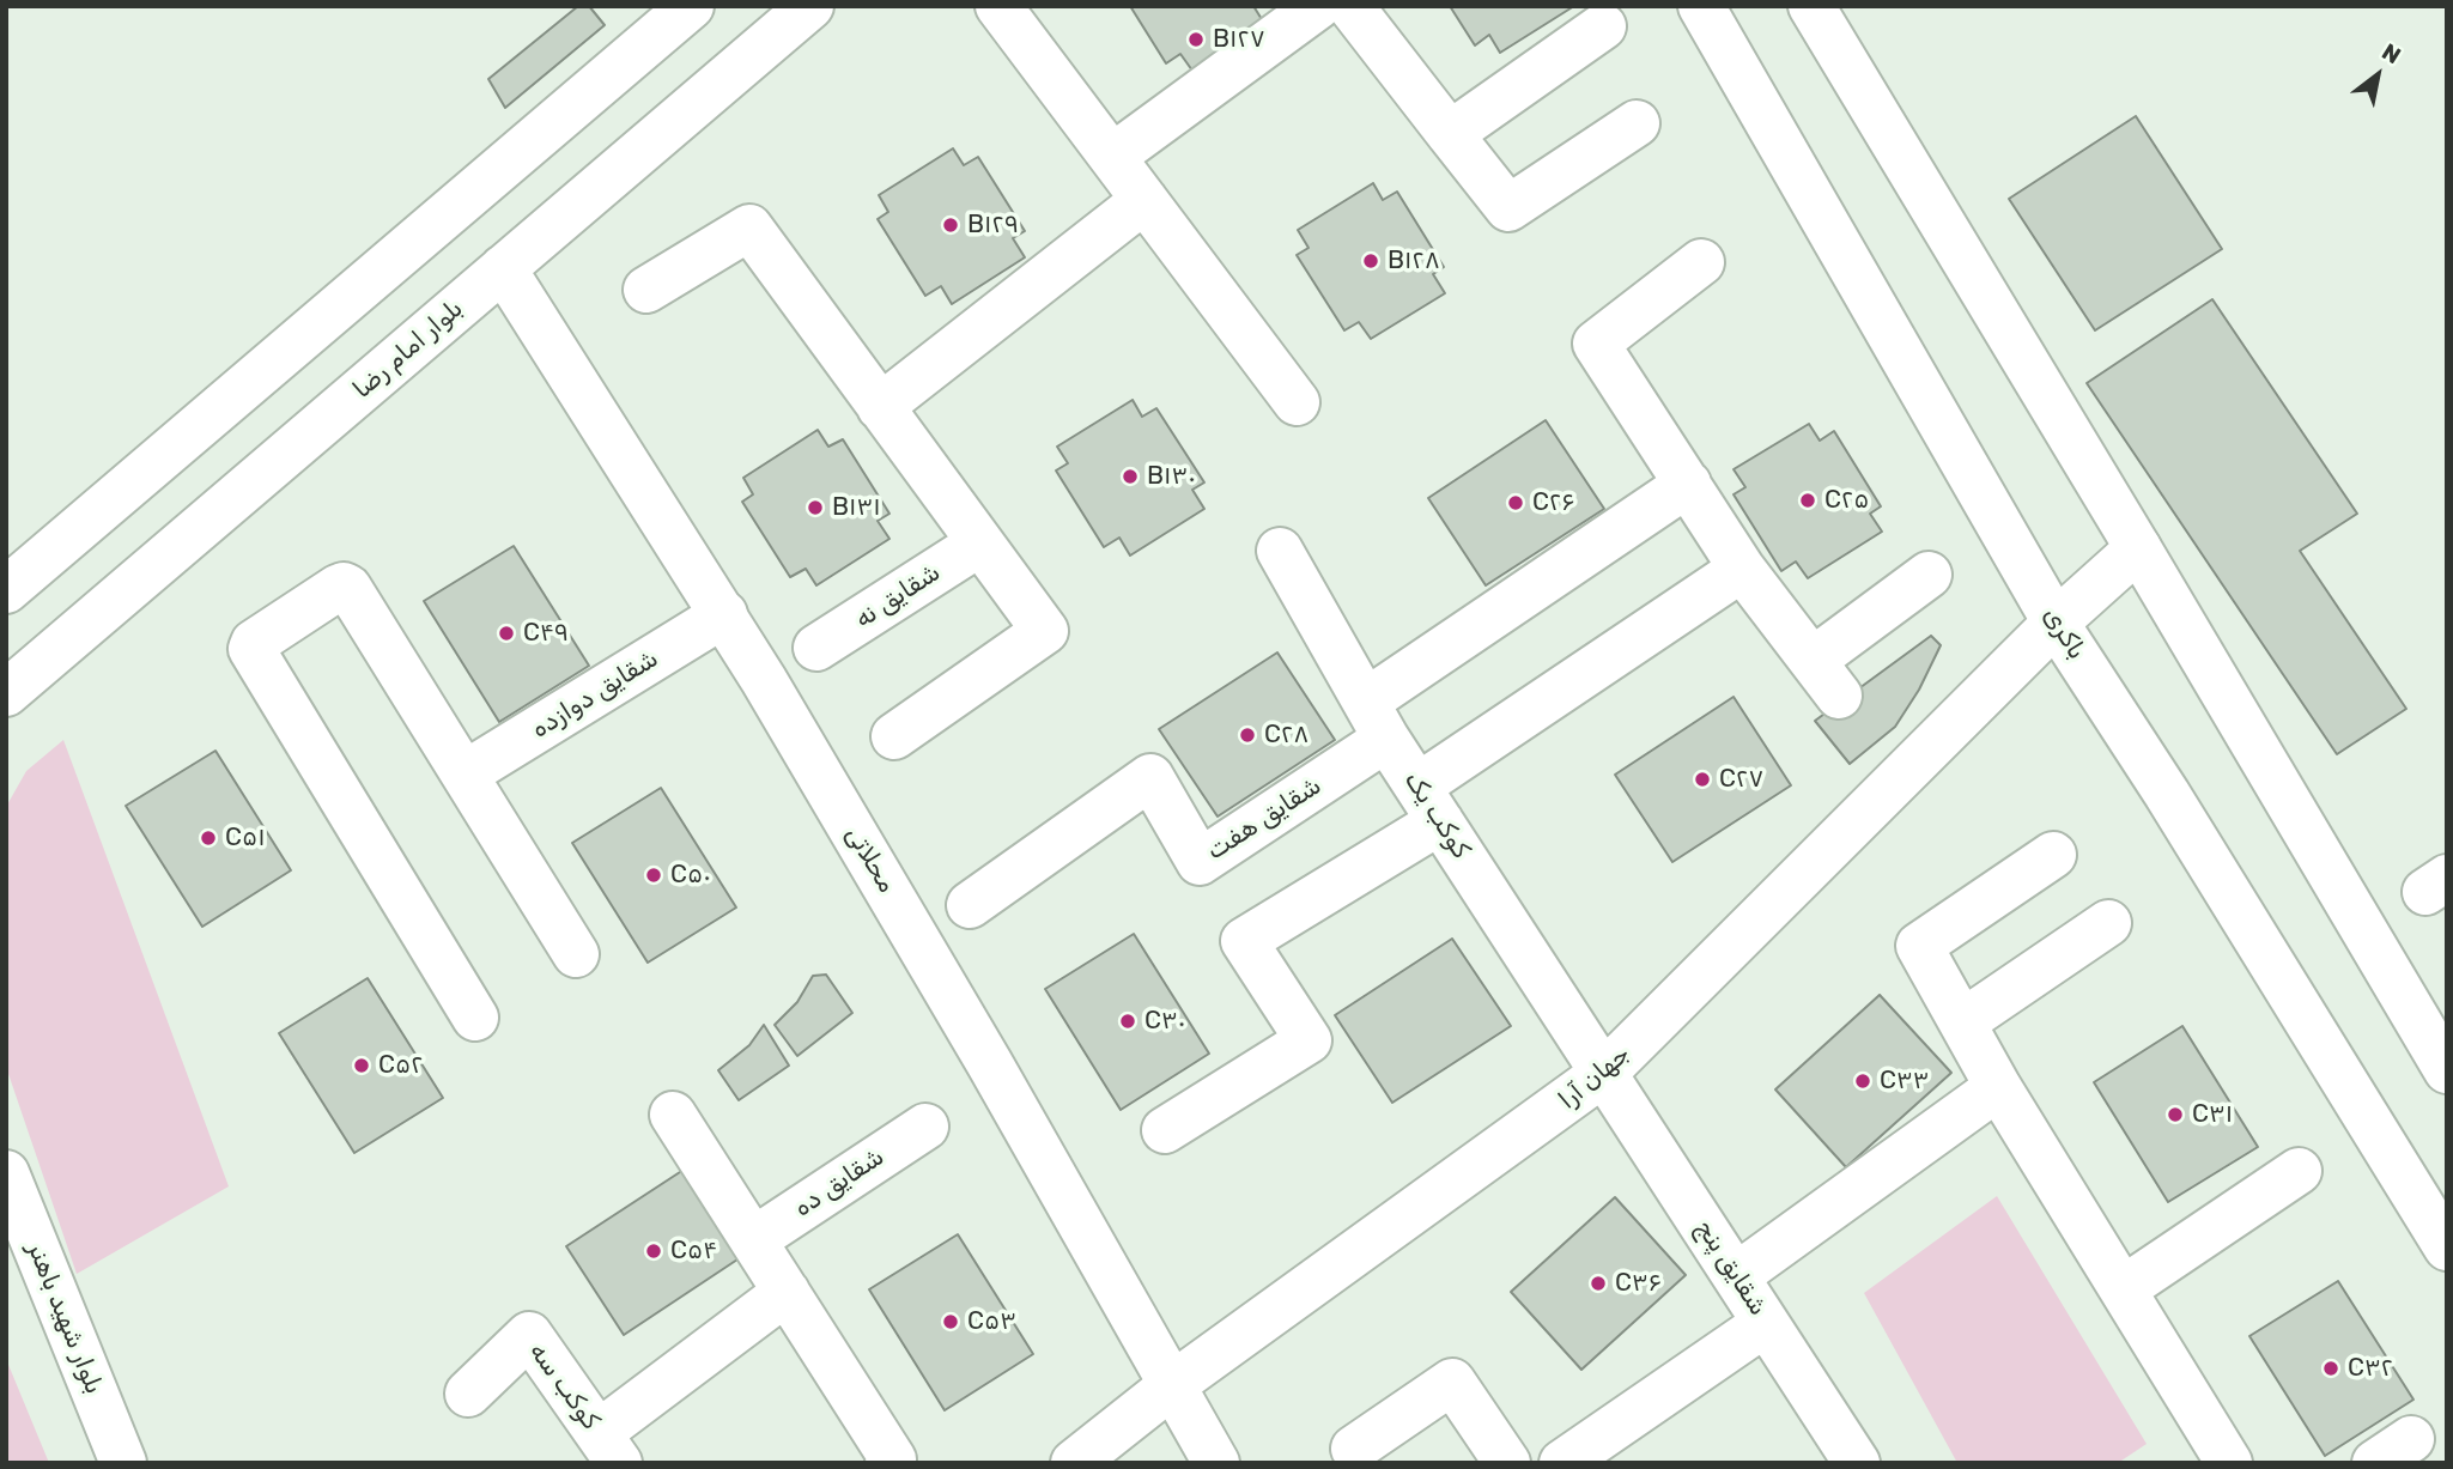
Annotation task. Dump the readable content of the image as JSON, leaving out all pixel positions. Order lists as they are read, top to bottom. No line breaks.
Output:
{"streets":{"street":["بلوار امام رضا","شقایق نه","باکری","شقایق دوازده","کوکب یک","شقایق هفت","محلاتی","جهان آرا","شقایق ده","شقایق پنج","بلوار شهید باهنر","کوکب سه"]},"crossings":[["بلوار امام رضا","محلاتی"],["باکری","جهان آرا"],["شقایق دوازده","محلاتی"],["کوکب یک","شقایق هفت"],["کوکب یک","جهان آرا"],["کوکب یک","شقایق پنج"],["محلاتی","جهان آرا"],["جهان آرا","شقایق پنج"]],"places":["B۱۲۷","B۱۲۹","B۱۲۸","B۱۳۰","C۲۵","C۲۶","B۱۳۱","C۴۹","C۲۸","C۲۷","C۵۱","C۵۰","C۳۰","C۵۲","C۳۳","C۳۱","C۵۴","C۳۶","C۵۳","C۳۲"],"north":"top right"}
